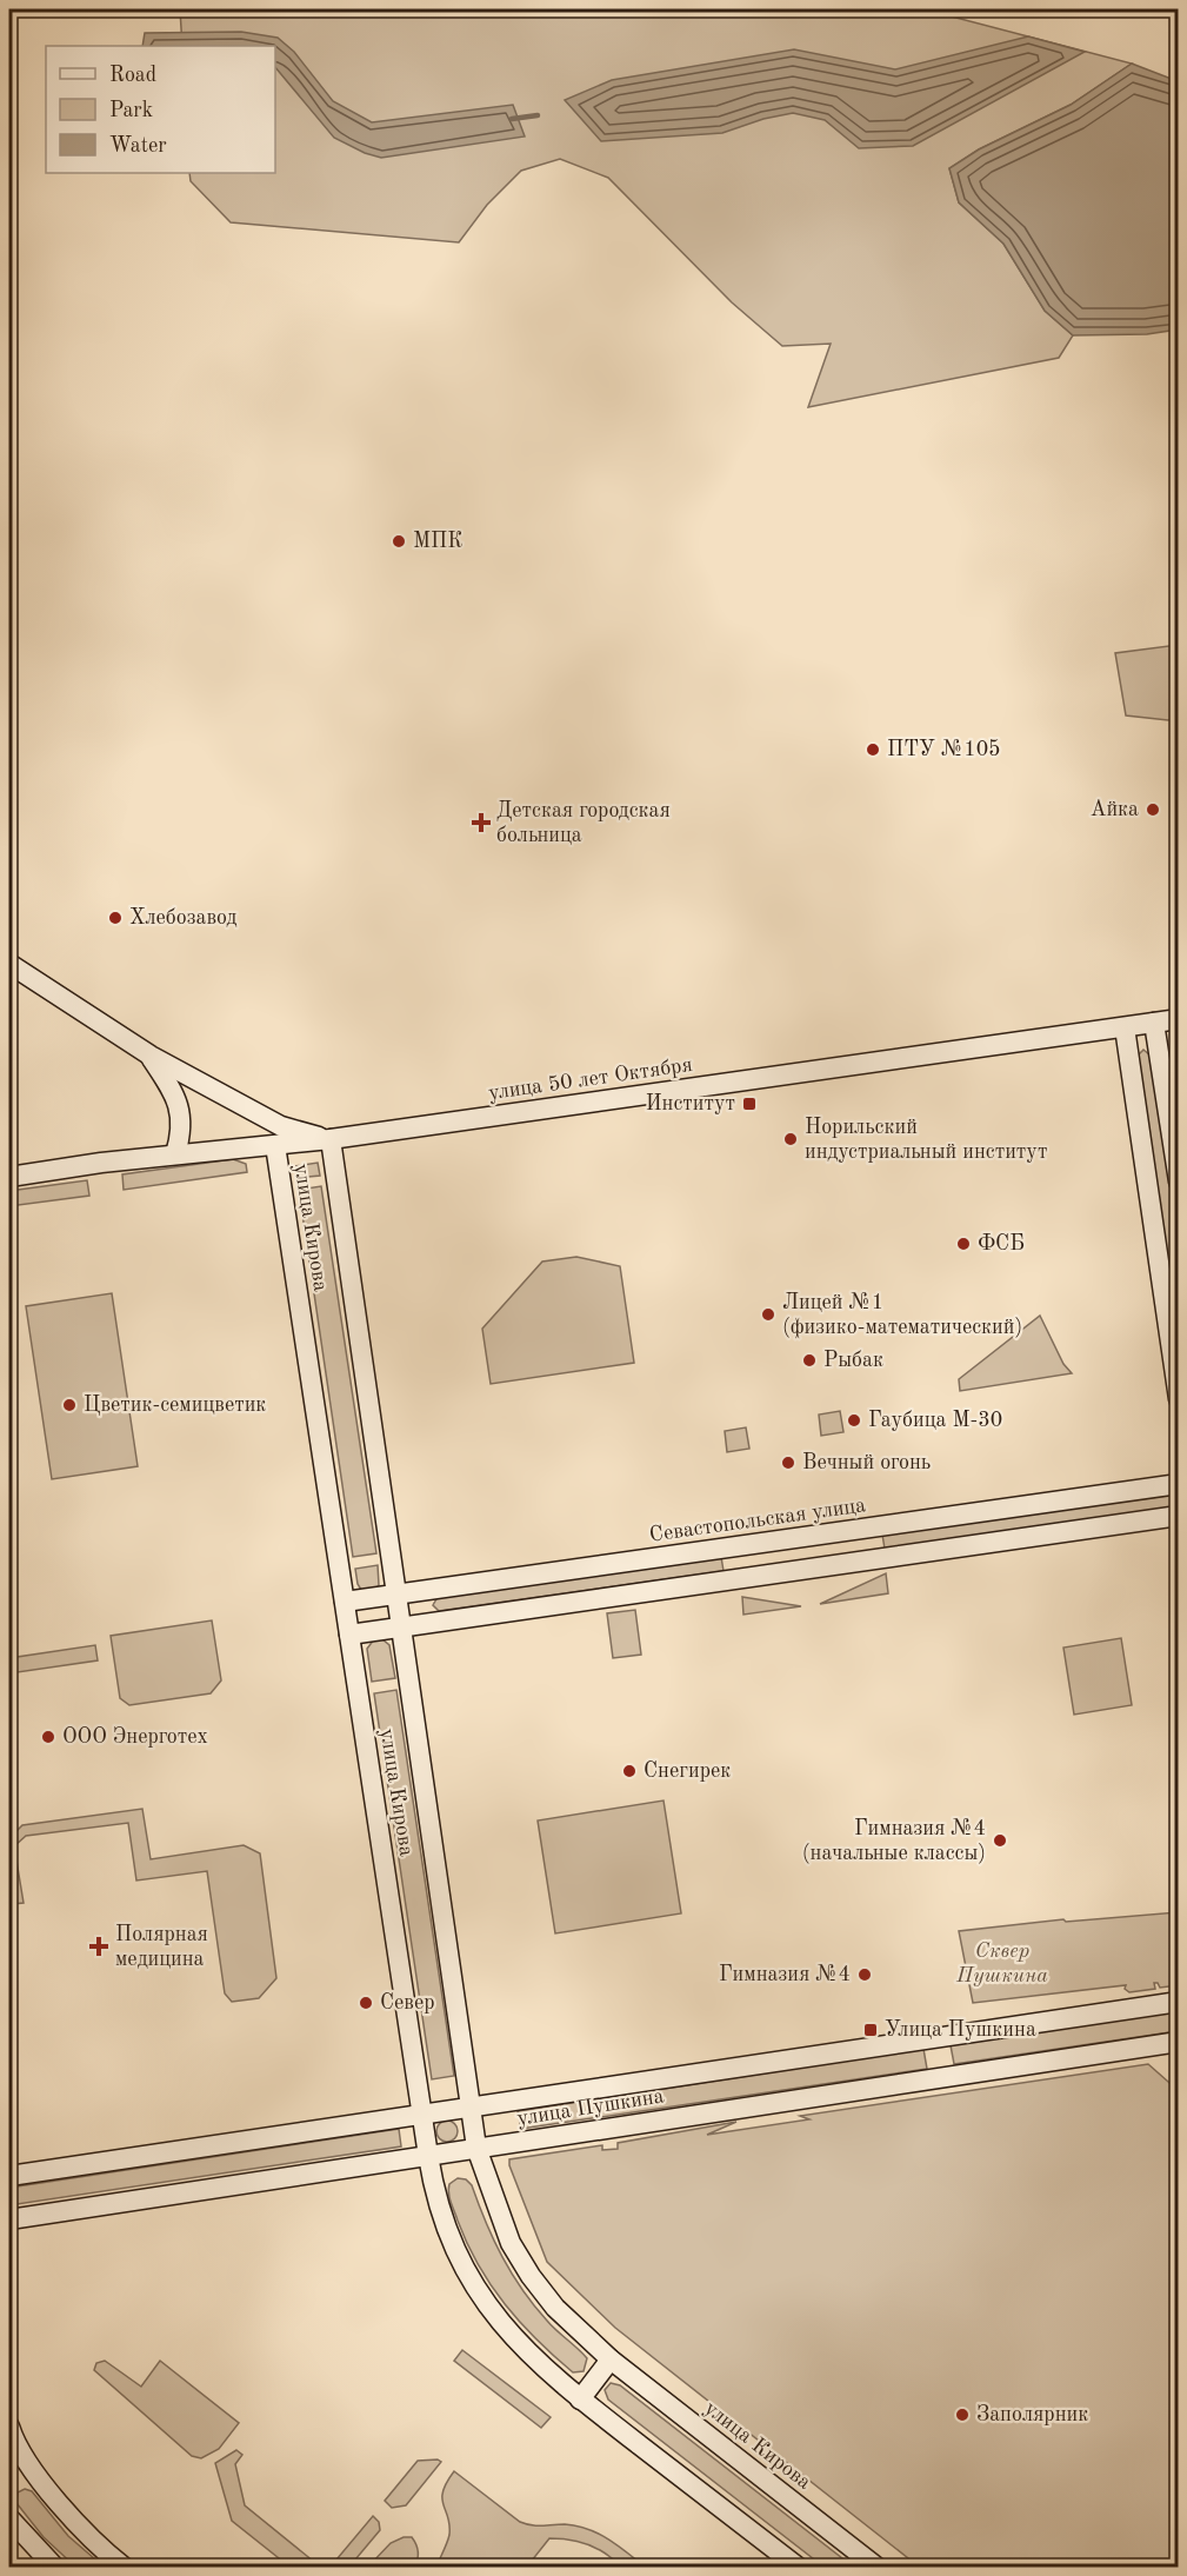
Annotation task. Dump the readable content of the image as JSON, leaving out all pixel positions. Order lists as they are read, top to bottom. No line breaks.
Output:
{"streets":{"street":["улица 50 лет Октября","улица Кирова","Севастопольская улица","улица Пушкина"]},"crossings":[["улица 50 лет Октября","улица Кирова"],["улица Кирова","Севастопольская улица"],["улица Кирова","улица Пушкина"]],"parks":["Сквер Пушкина"],"places":{"other":["МПК","ПТУ №105","Айка","Хлебозавод","Норильский индустриальный институт","ФСБ","Лицей №1 (физико-математический)","Рыбак","Цветик-семицветик","Гаубица М-30","Вечный огонь","ООО Энерготех","Снегирек","Гимназия №4 (начальные классы)","Гимназия №4","Север","Заполярник"],"health":["Детская городская больница","Полярная медицина"],"transit":["Институт","Улица Пушкина"]},"legend":["Road","Park","Water"]}
